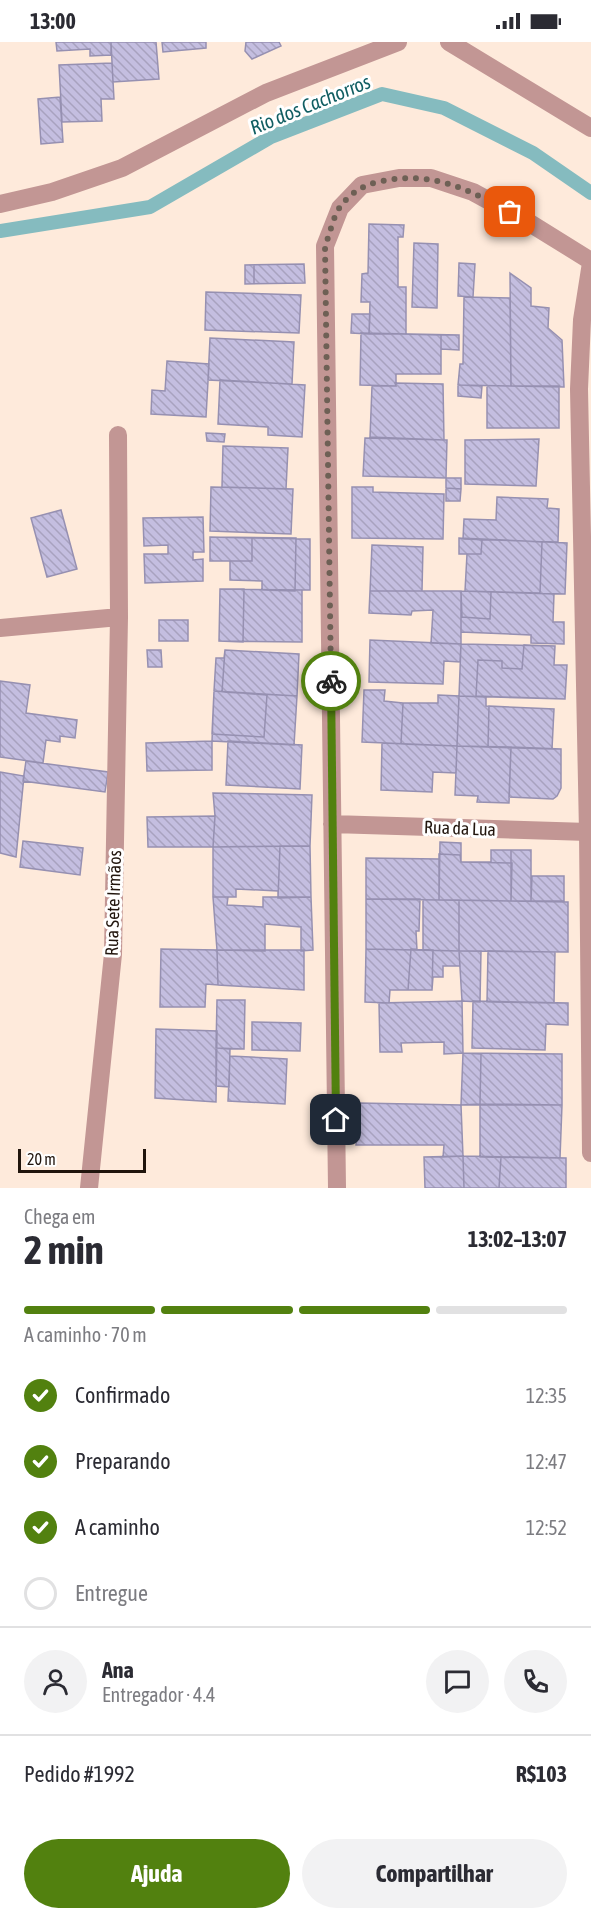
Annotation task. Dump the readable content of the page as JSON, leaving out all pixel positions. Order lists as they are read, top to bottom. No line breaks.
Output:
{"streets":{"street":["Rua da Lua","Rua Sete Irmãos"]},"water":["Rio dos Cachorros"],"scale_bar":"20 m","page":{"status":"13:00","scale":"20 m","heading":["2 min","Chega em","13:02–13:07"],"panel":["Ana","Entregador · 4.4","Pedido #1992","R$103"],"bar":"A caminho · 70 m","list":[["Confirmado","12:35"],["Preparando","12:47"],["A caminho","12:52"],"Entregue"],"buttons":["Ajuda","Compartilhar"]}}
